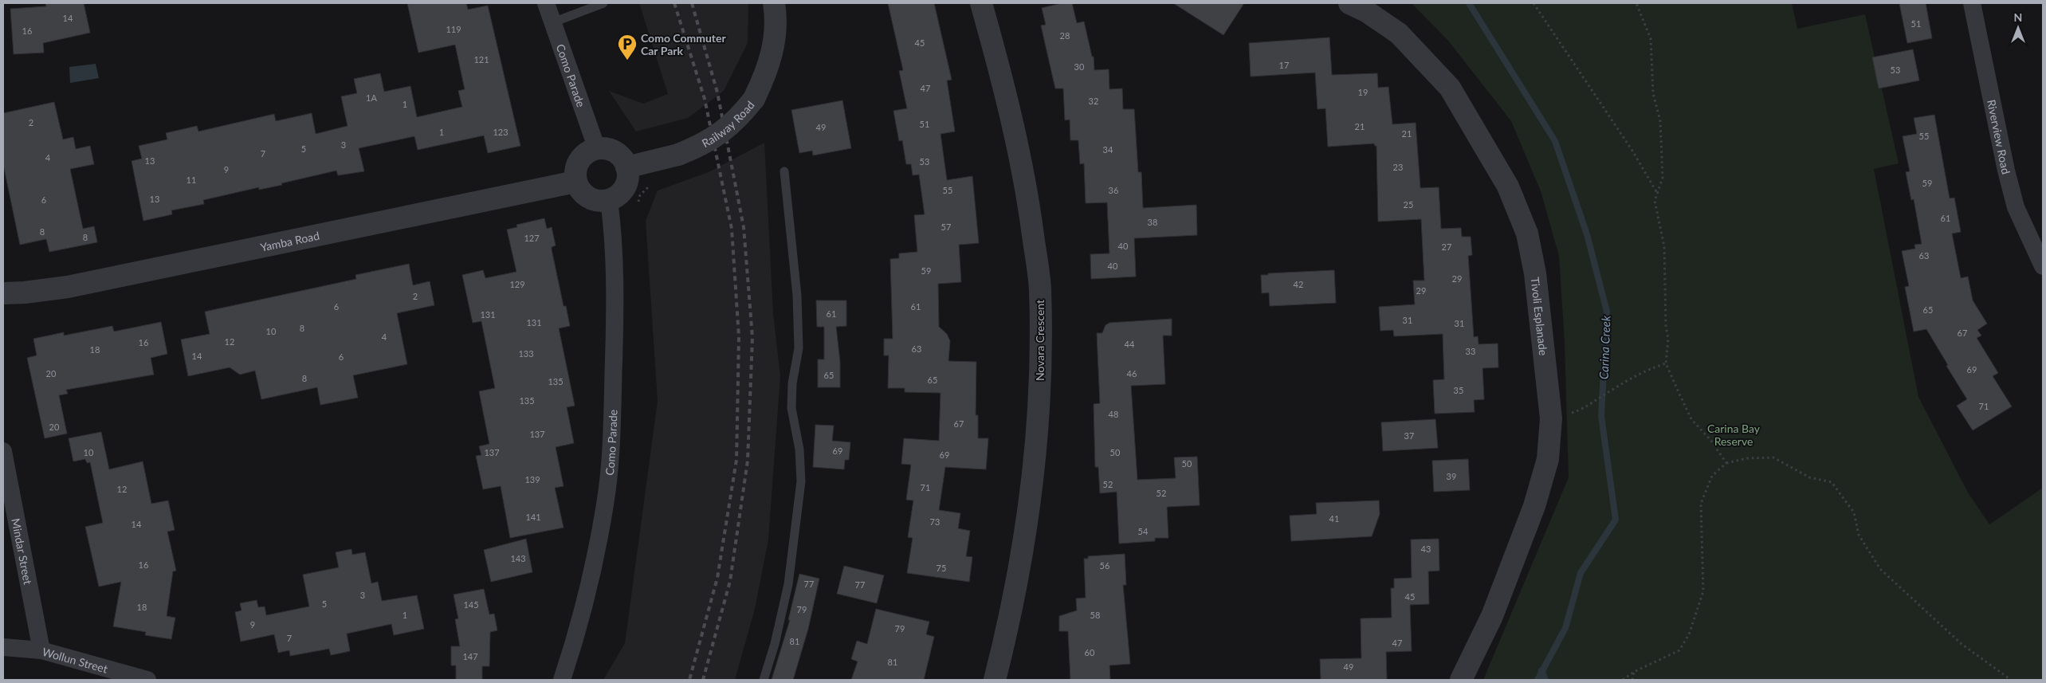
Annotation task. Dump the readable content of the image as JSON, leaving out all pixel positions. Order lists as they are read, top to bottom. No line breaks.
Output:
{"streets":{"street":["Como Parade","Railway Road","Riverview Road","Yamba Road","Tivoli Esplanade","Novara Crescent","Mindar Street","Wollun Street"]},"crossings":[["Como Parade","Railway Road"],["Como Parade","Yamba Road"],["Railway Road","Yamba Road"],["Mindar Street","Wollun Street"]],"water":["Carina Creek"],"parks":["Carina Bay Reserve"],"places":{"parking":["Como Commuter Car Park"]},"house_numbers":["14","51","119","16","28","45","121","17","30","53","47","19","1A","32","1","2","51","21","49","1","123","21","55","3","5","34","7","4","13","53","23","9","11","59","55","36","13","6","25","61","38","57","8","8","127","40","27","63","40","59","29","129","42","29","2","6","61","65","61","131","31","131","31","8","10","67","4","12","16","44","63","18","33","133","14","6","69","20","46","65","8","65","135","35","135","71","48","67","20","137","37","69","10","137","50","69","50","39","139","52","71","12","52","141","41","73","14","54","43","143","16","56","75","77","77","3","45","5","145","18","79","1","58","9","79","7","81","47","60","147","81","49"],"north":"top"}
